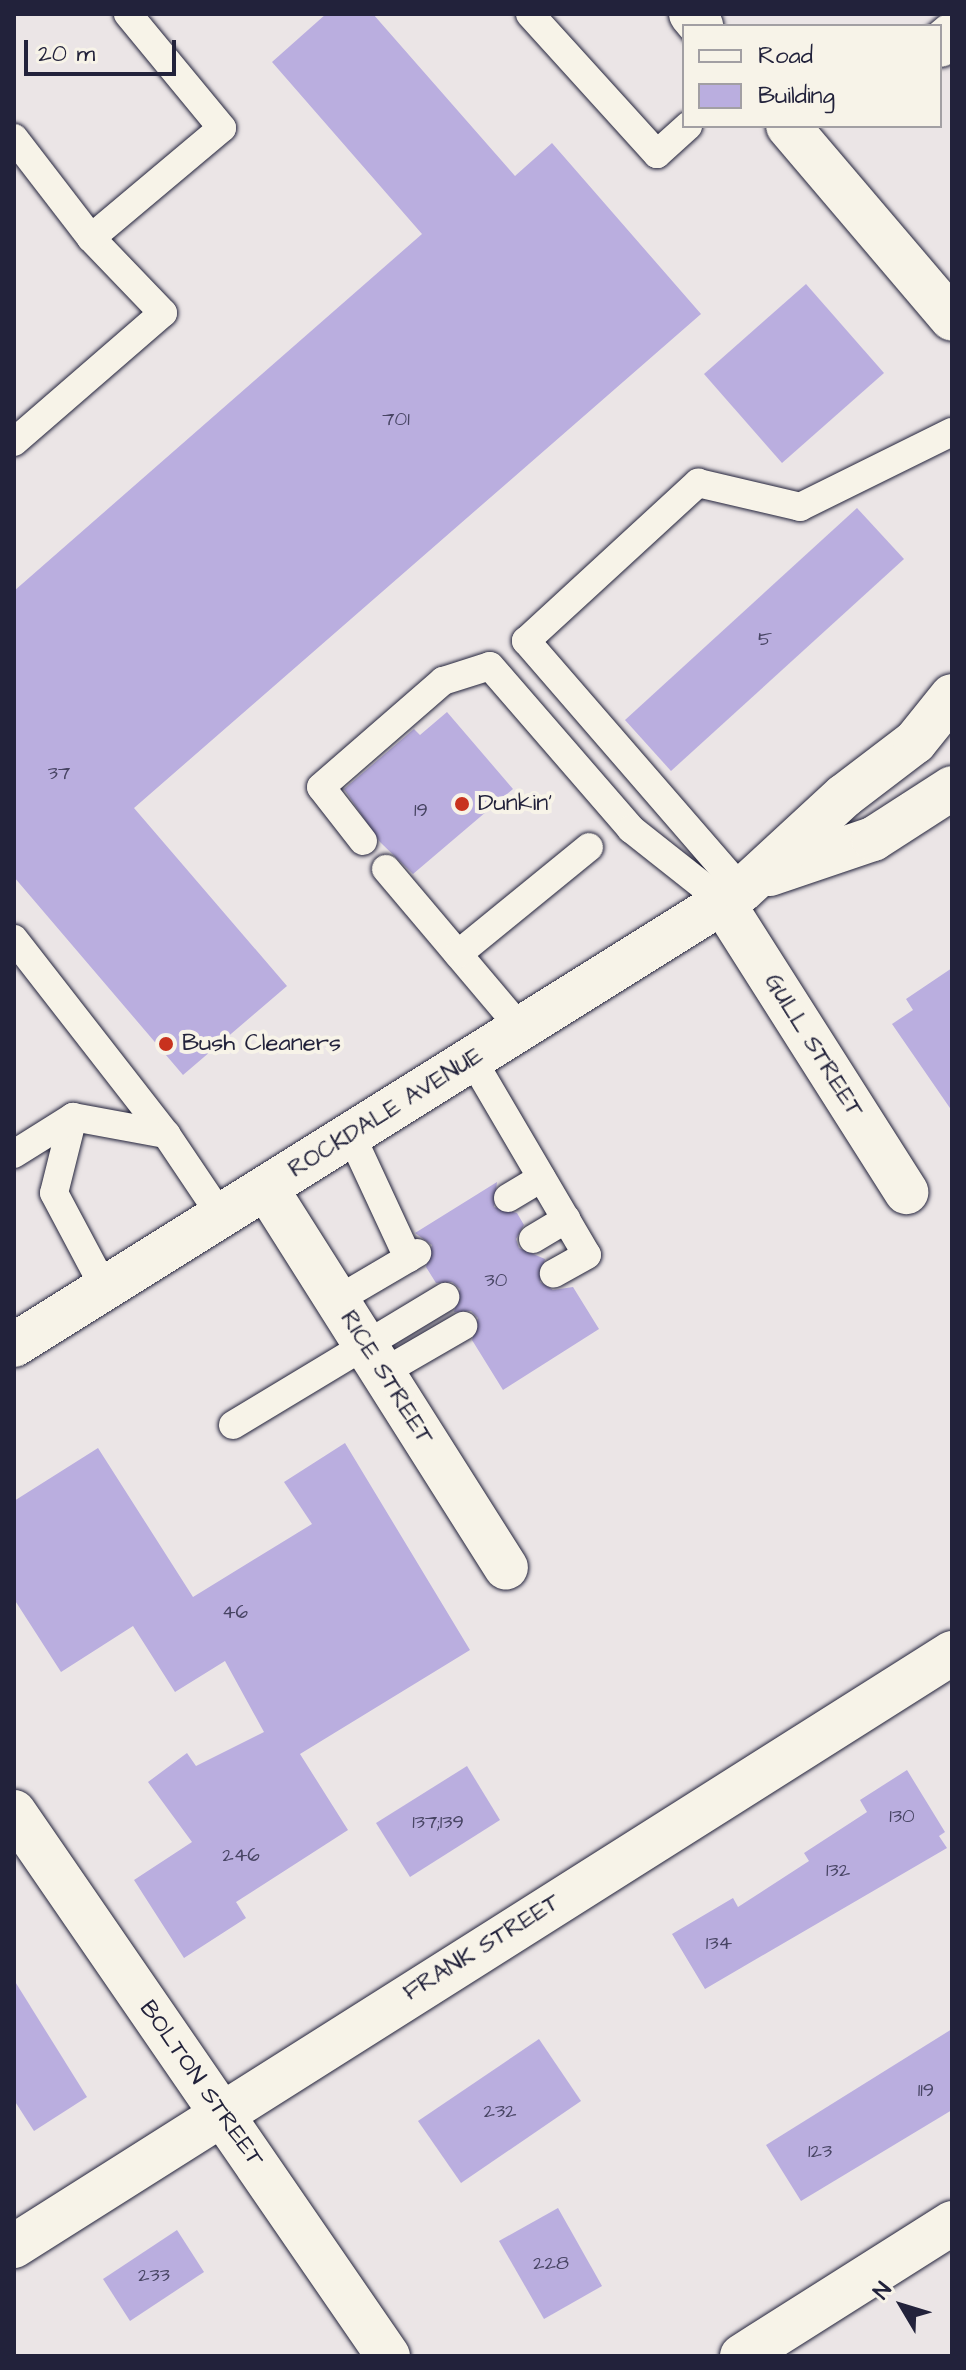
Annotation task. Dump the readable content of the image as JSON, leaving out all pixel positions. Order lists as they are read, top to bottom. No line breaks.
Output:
{"streets":{"street":["GULL STREET","ROCKDALE AVENUE","RICE STREET","FRANK STREET","BOLTON STREET"]},"crossings":[["GULL STREET","ROCKDALE AVENUE"],["ROCKDALE AVENUE","RICE STREET"],["FRANK STREET","BOLTON STREET"]],"places":["Dunkin'","Bush Cleaners"],"house_numbers":["701","5","37","19","30","46","130","137;139","246","132","134","119","232","123","228","233"],"legend":["Road","Building"],"scale_bar":"20 m","north":"top left"}
